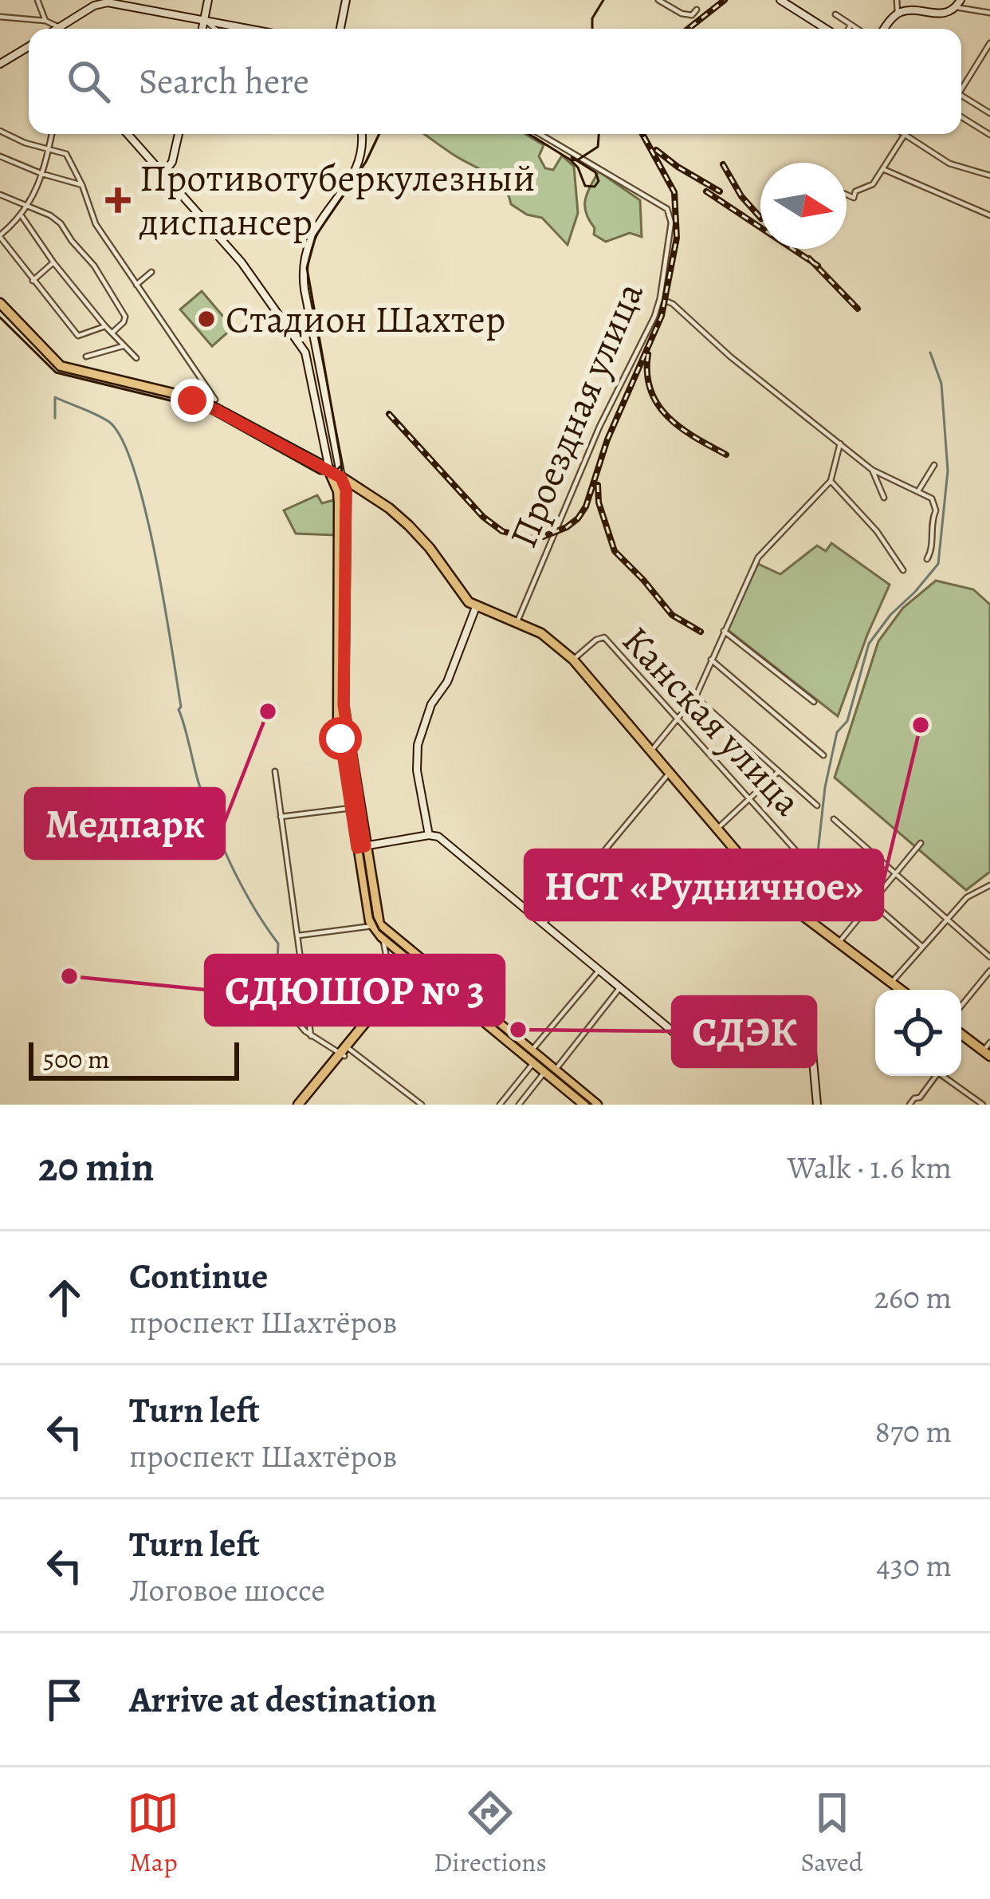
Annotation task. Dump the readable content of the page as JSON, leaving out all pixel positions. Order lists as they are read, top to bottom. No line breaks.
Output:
{"streets":{"street":["Проездная улица","Канская улица"]},"places":{"health":["Противотуберкулезный диспансер"],"other":["Стадион Шахтер","Медпарк","НСТ «Рудничное»","СДЮШОР № 3","СДЭК"]},"scale_bar":"500 m","north":"right","page":{"search":"Search here","scale":"500 m","heading":["20 min","Walk · 1.6 km"],"list":[["Continue","проспект Шахтёров","260 m"],["Turn left","проспект Шахтёров","870 m"],["Turn left","Логовое шоссе","430 m"],"Arrive at destination"],"nav":["Map","Directions","Saved"]}}
